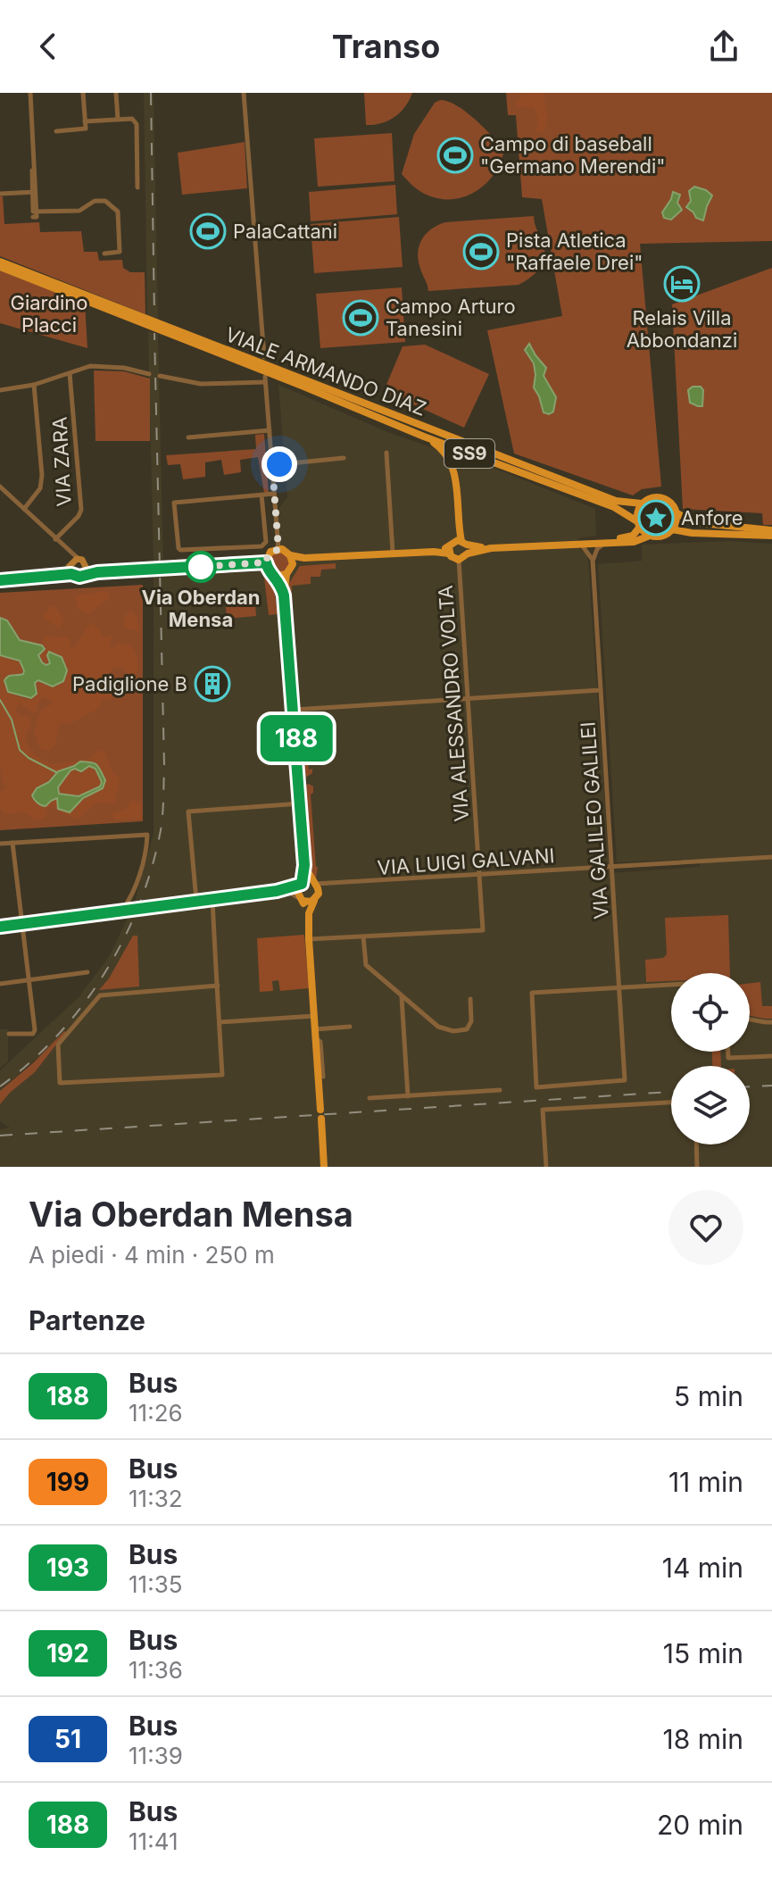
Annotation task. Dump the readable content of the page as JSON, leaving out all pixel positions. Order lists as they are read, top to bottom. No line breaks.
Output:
{"streets":{"main road":["VIALE ARMANDO DIAZ","SS9"],"street":["VIA ZARA","VIA ALESSANDRO VOLTA","VIA GALILEO GALILEI","VIA LUIGI GALVANI"]},"crossings":[["VIALE ARMANDO DIAZ","SS9"],["VIA ALESSANDRO VOLTA","VIA LUIGI GALVANI"],["VIA GALILEO GALILEI","VIA LUIGI GALVANI"]],"parks":["Giardino Placci"],"places":{"sports":["Campo di baseball \"Germano Merendi\"","PalaCattani","Pista Atletica \"Raffaele Drei\"","Campo Arturo Tanesini"],"hotel":["Relais Villa Abbondanzi"],"place":["Anfore"],"other":["Via Oberdan Mensa"],"building":["Padiglione B"]},"lines":["bus line 188"],"page":{"header":"Transo","on_map":"188","heading":[["Via Oberdan Mensa","A piedi · 4 min · 250 m"],"Partenze"],"list":[{"mark":"188","name":"Bus","note":"11:26","value":"5 min"},{"mark":"199","name":"Bus","note":"11:32","value":"11 min"},{"mark":"193","name":"Bus","note":"11:35","value":"14 min"},{"mark":"192","name":"Bus","note":"11:36","value":"15 min"},{"mark":"51","name":"Bus","note":"11:39","value":"18 min"},{"mark":"188","name":"Bus","note":"11:41","value":"20 min"}]}}
